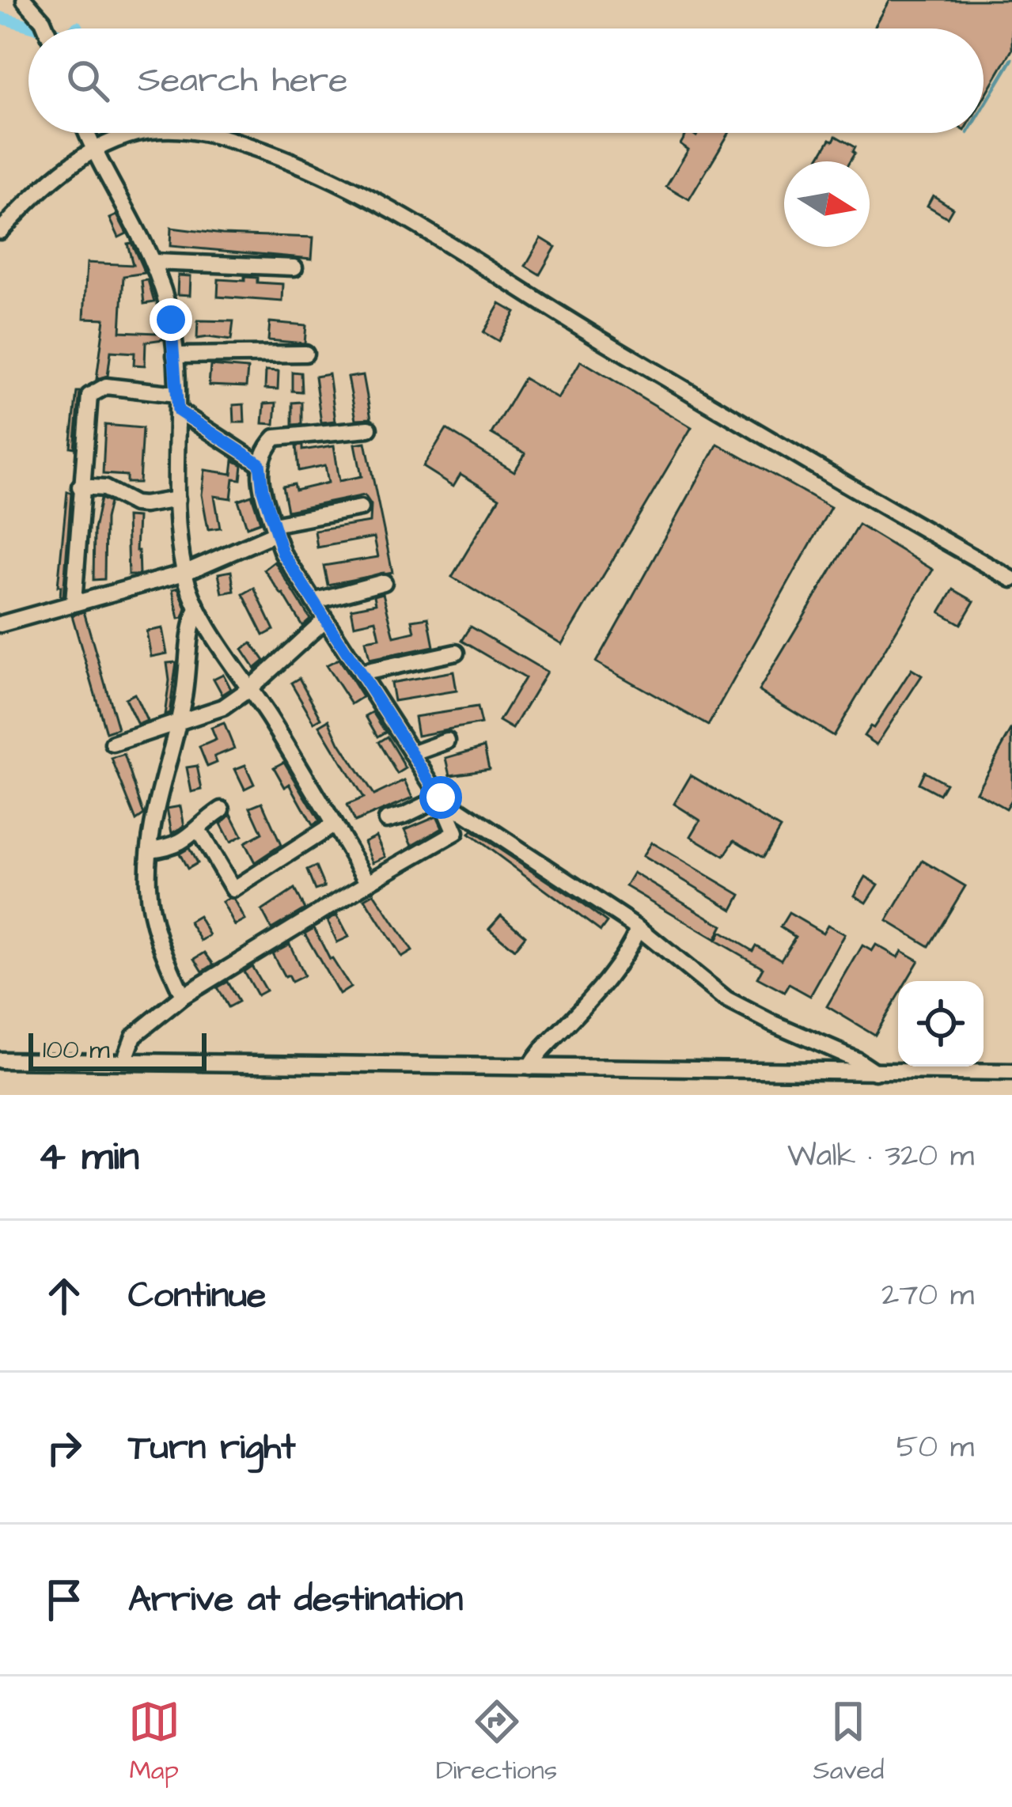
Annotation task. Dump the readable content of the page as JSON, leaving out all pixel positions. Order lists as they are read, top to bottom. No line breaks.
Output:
{"scale_bar":"100 m","north":"right","page":{"search":"Search here","scale":"100 m","heading":["4 min","Walk · 320 m"],"list":[["Continue","270 m"],["Turn right","50 m"],"Arrive at destination"],"nav":["Map","Directions","Saved"]}}
